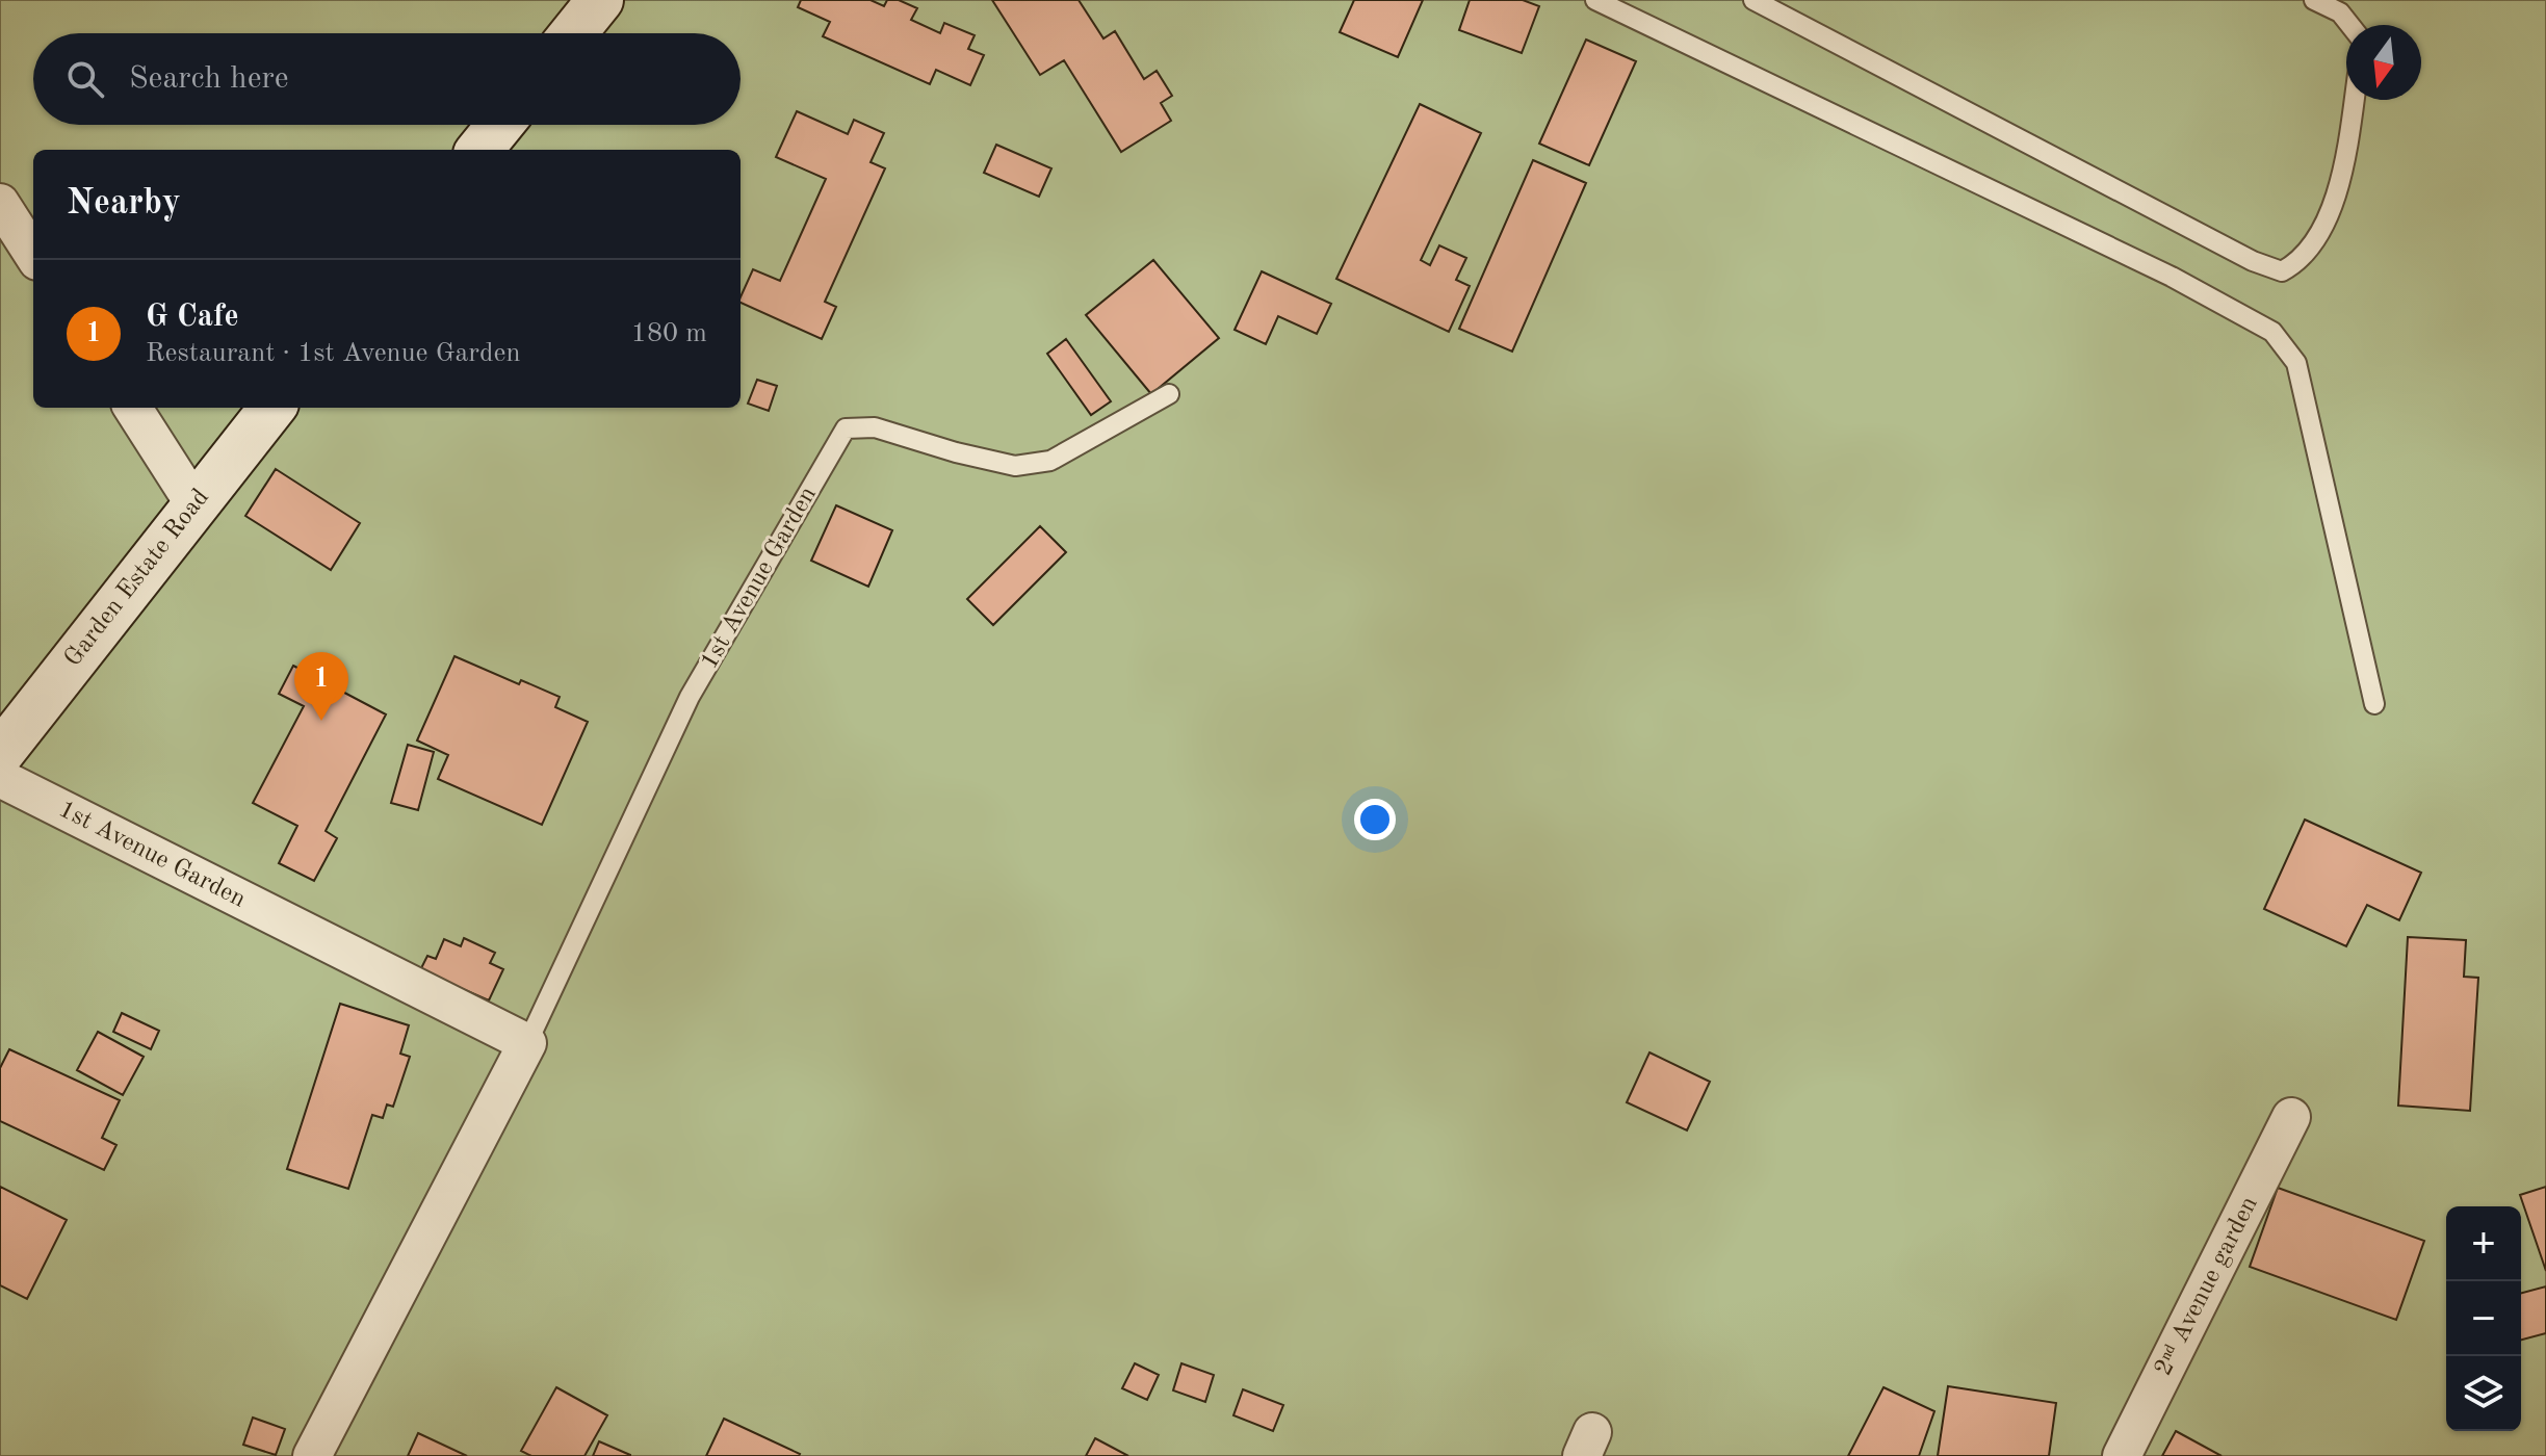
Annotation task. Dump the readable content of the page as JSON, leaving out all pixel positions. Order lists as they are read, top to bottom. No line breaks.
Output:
{"streets":{"street":["Garden Estate Road","1st Avenue Garden","2ⁿᵈ Avenue garden"]},"north":"bottom","page":{"search":"Search here","heading":"Nearby","list":[{"mark":"1","name":"G Cafe","note":"Restaurant · 1st Avenue Garden","value":"180 m"}],"pins":"1","map_buttons":["+","−"]}}
